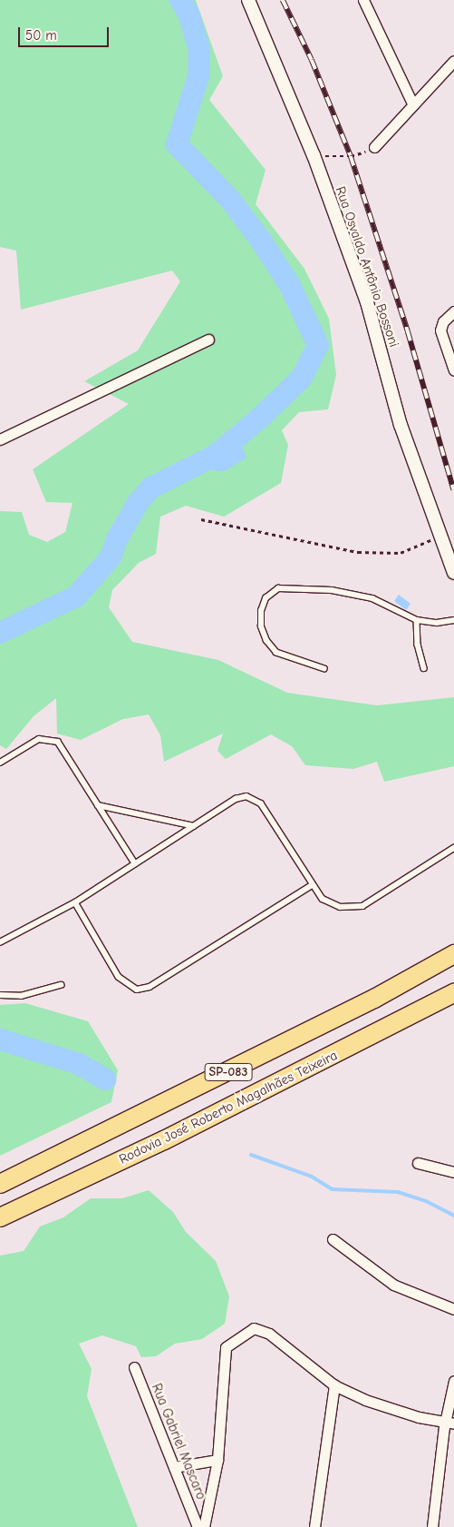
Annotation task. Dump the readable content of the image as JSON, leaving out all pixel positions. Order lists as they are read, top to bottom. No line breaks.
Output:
{"streets":{"highway":["SP-083","Rodovia José Roberto Magalhães Teixeira"],"street":["Rua Osvaldo Antônio Bossoni","Rua Gabriel Mascaro"]},"scale_bar":"50 m"}
